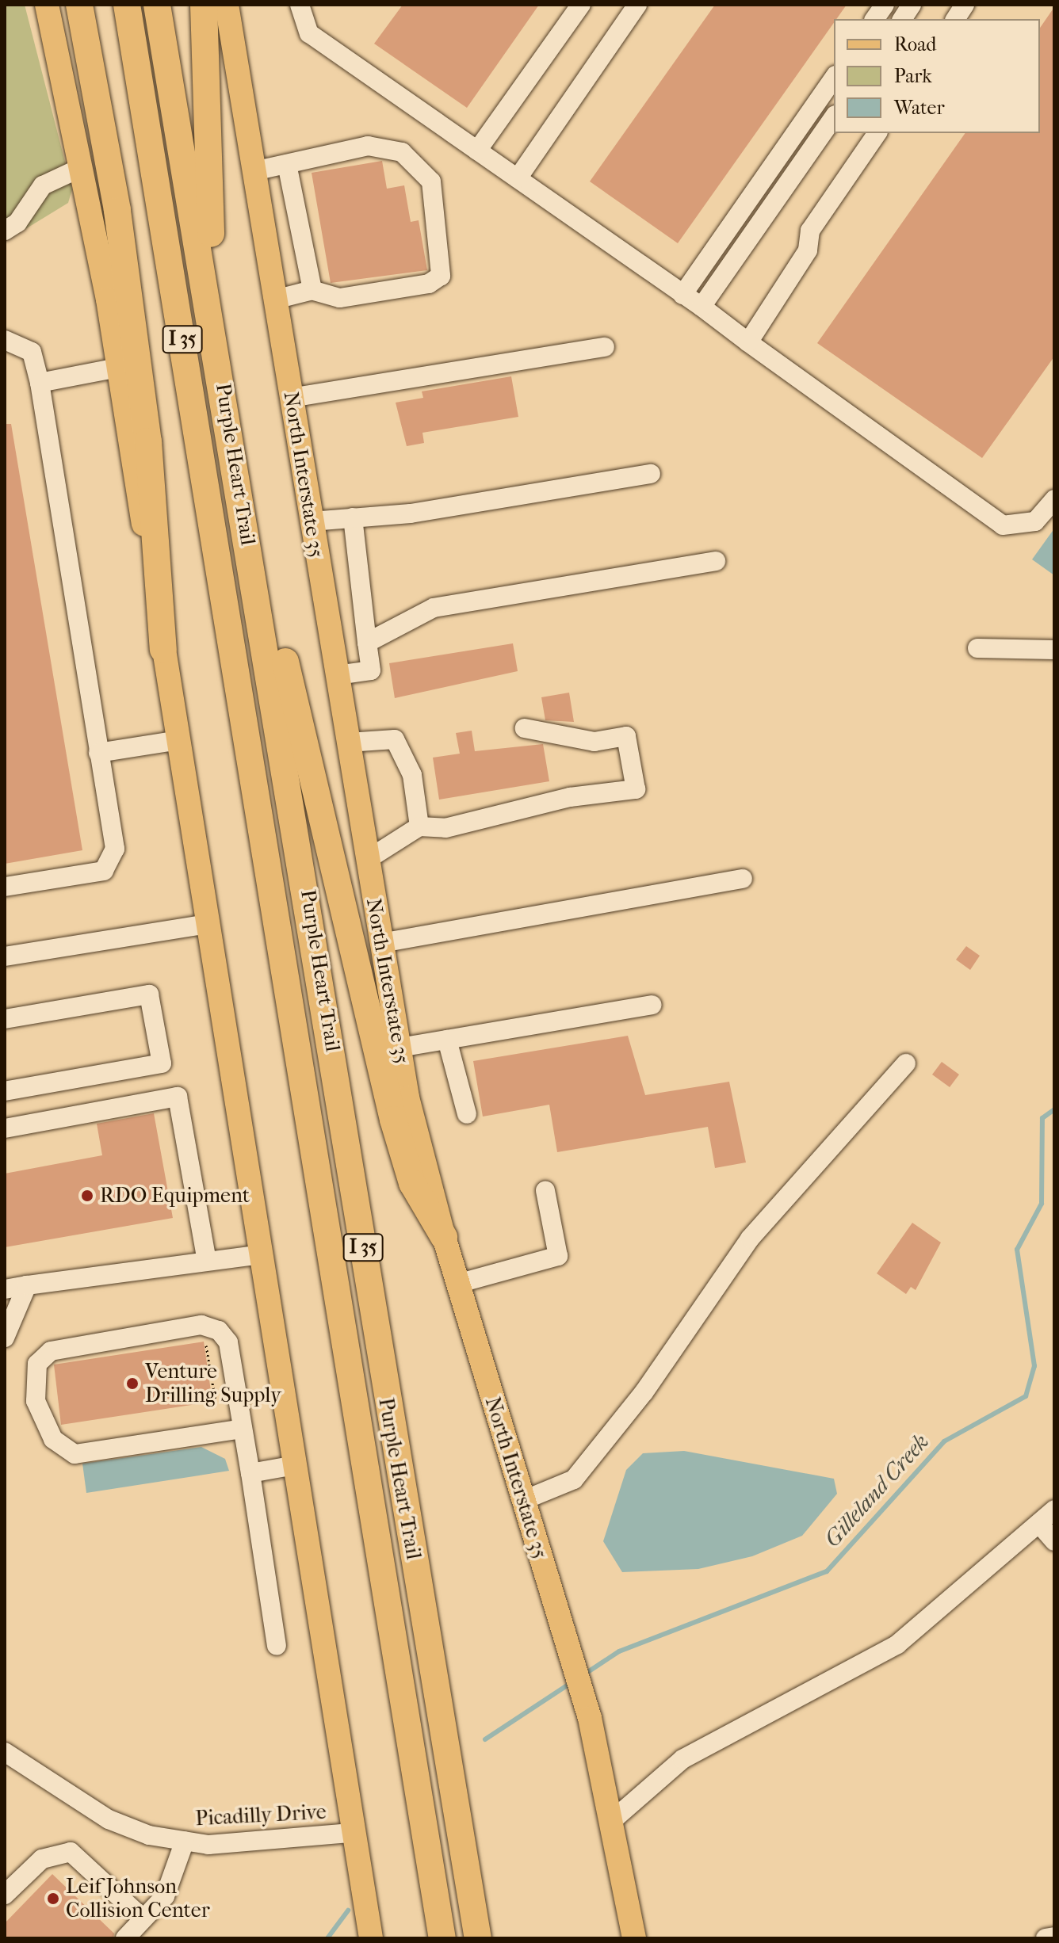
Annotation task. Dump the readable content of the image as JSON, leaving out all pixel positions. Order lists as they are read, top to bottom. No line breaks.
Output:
{"streets":{"highway":["I 35","Purple Heart Trail"],"main road":["North Interstate 35"],"street":["Picadilly Drive"]},"water":["Gilleland Creek"],"places":["RDO Equipment","Venture Drilling Supply","Leif Johnson Collision Center"],"legend":["Road","Park","Water"]}
